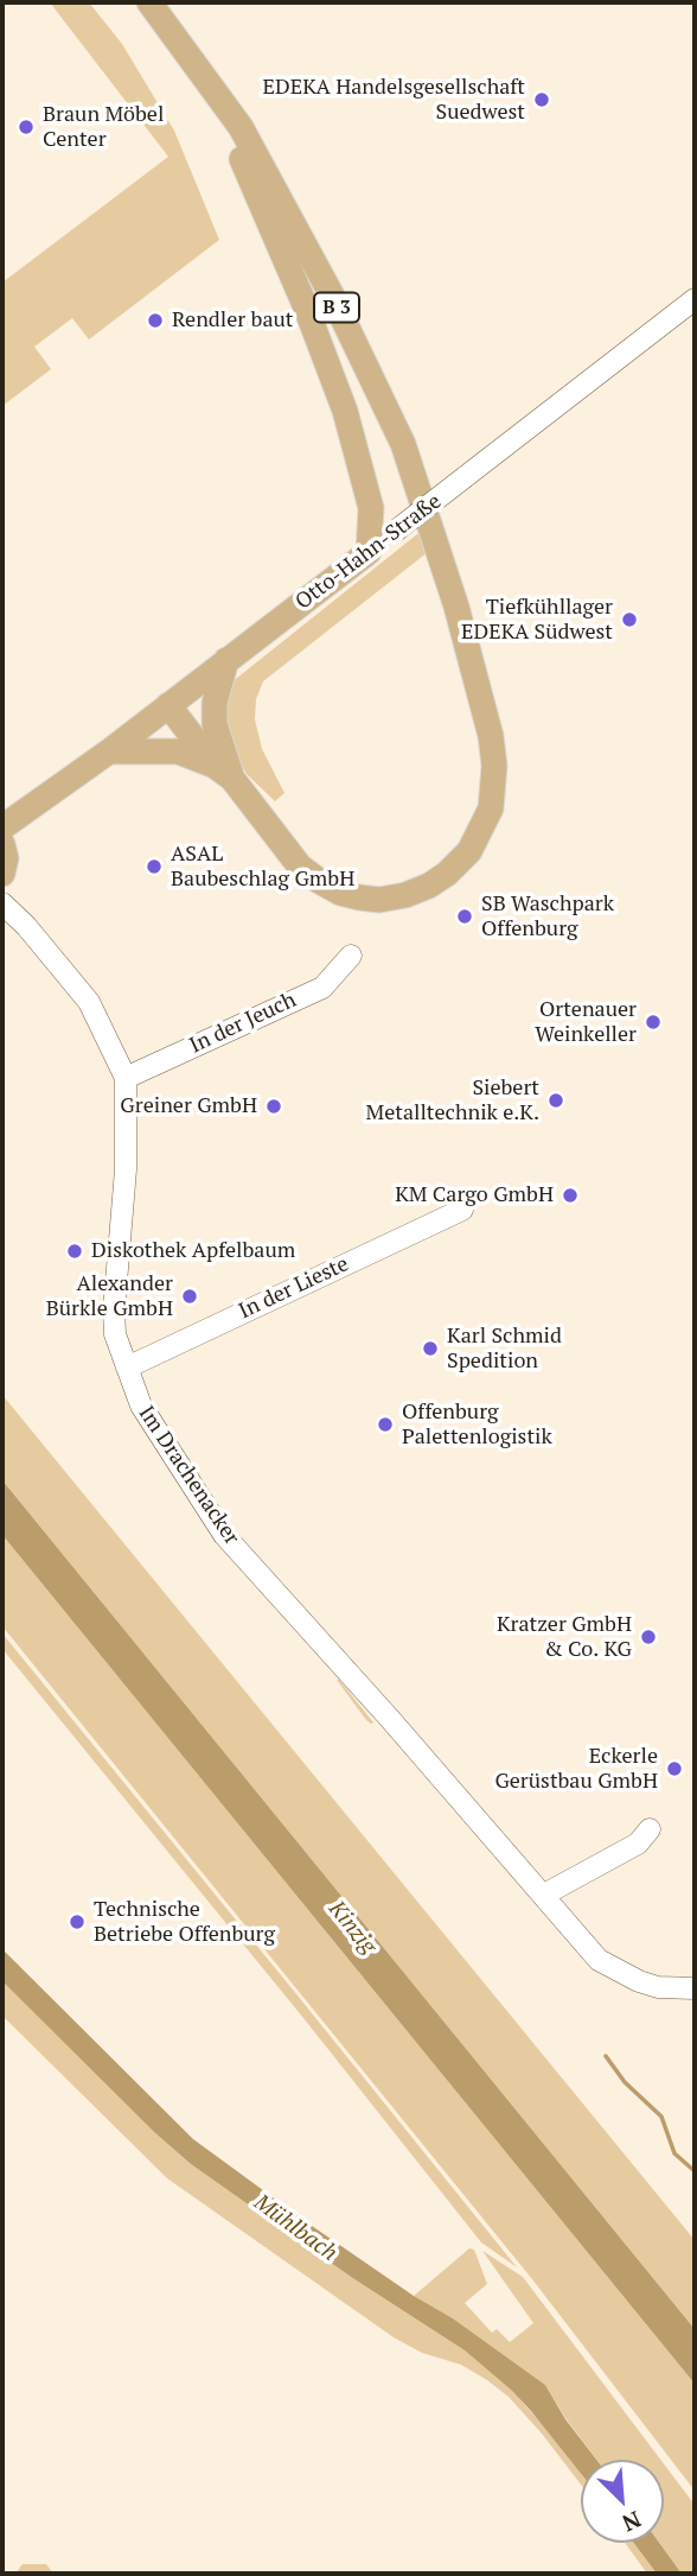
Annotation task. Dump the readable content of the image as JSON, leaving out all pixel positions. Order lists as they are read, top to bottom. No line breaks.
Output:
{"streets":{"main road":["B 3","Otto-Hahn-Straße"],"street":["In der Jeuch","In der Lieste","Im Drachenacker"]},"crossings":[["B 3","Otto-Hahn-Straße"],["Otto-Hahn-Straße","Im Drachenacker"],["In der Jeuch","Im Drachenacker"],["In der Lieste","Im Drachenacker"]],"water":["Kinzig","Mühlbach"],"places":["EDEKA Handelsgesellschaft Suedwest","Braun Möbel Center","Rendler baut","Tiefkühllager EDEKA Südwest","ASAL Baubeschlag GmbH","SB Waschpark Offenburg","Ortenauer Weinkeller","Siebert Metalltechnik e.K.","Greiner GmbH","KM Cargo GmbH","Diskothek Apfelbaum","Alexander Bürkle GmbH","Karl Schmid Spedition","Offenburg Palettenlogistik","Kratzer GmbH & Co. KG","Eckerle Gerüstbau GmbH","Technische Betriebe Offenburg"],"north":"bottom right"}
